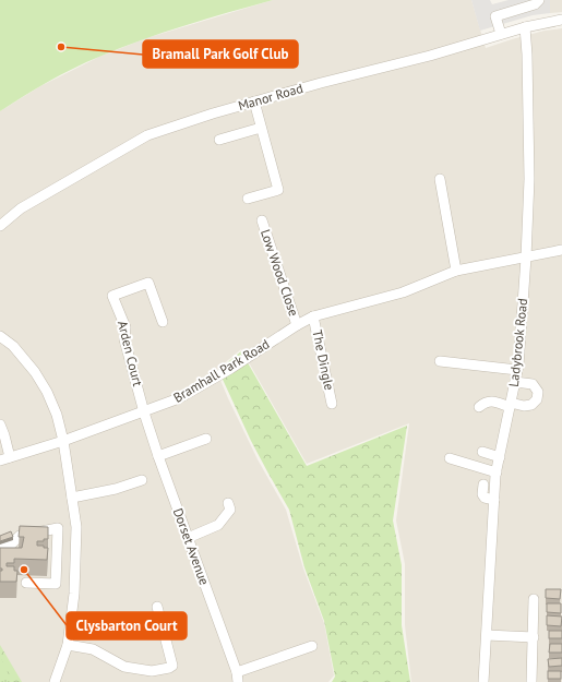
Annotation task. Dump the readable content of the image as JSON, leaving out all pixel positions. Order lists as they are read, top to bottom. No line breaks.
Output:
{"streets":{"street":["Manor Road","Low Wood Close","Ladybrook Road","Arden Court","The Dingle","Bramhall Park Road","Dorset Avenue"]},"crossings":[["Manor Road","Ladybrook Road"],["Low Wood Close","Bramhall Park Road"],["Ladybrook Road","Bramhall Park Road"],["Arden Court","Bramhall Park Road"],["Arden Court","Dorset Avenue"],["The Dingle","Bramhall Park Road"],["Bramhall Park Road","Dorset Avenue"]],"places":["Bramall Park Golf Club","Clysbarton Court"]}
